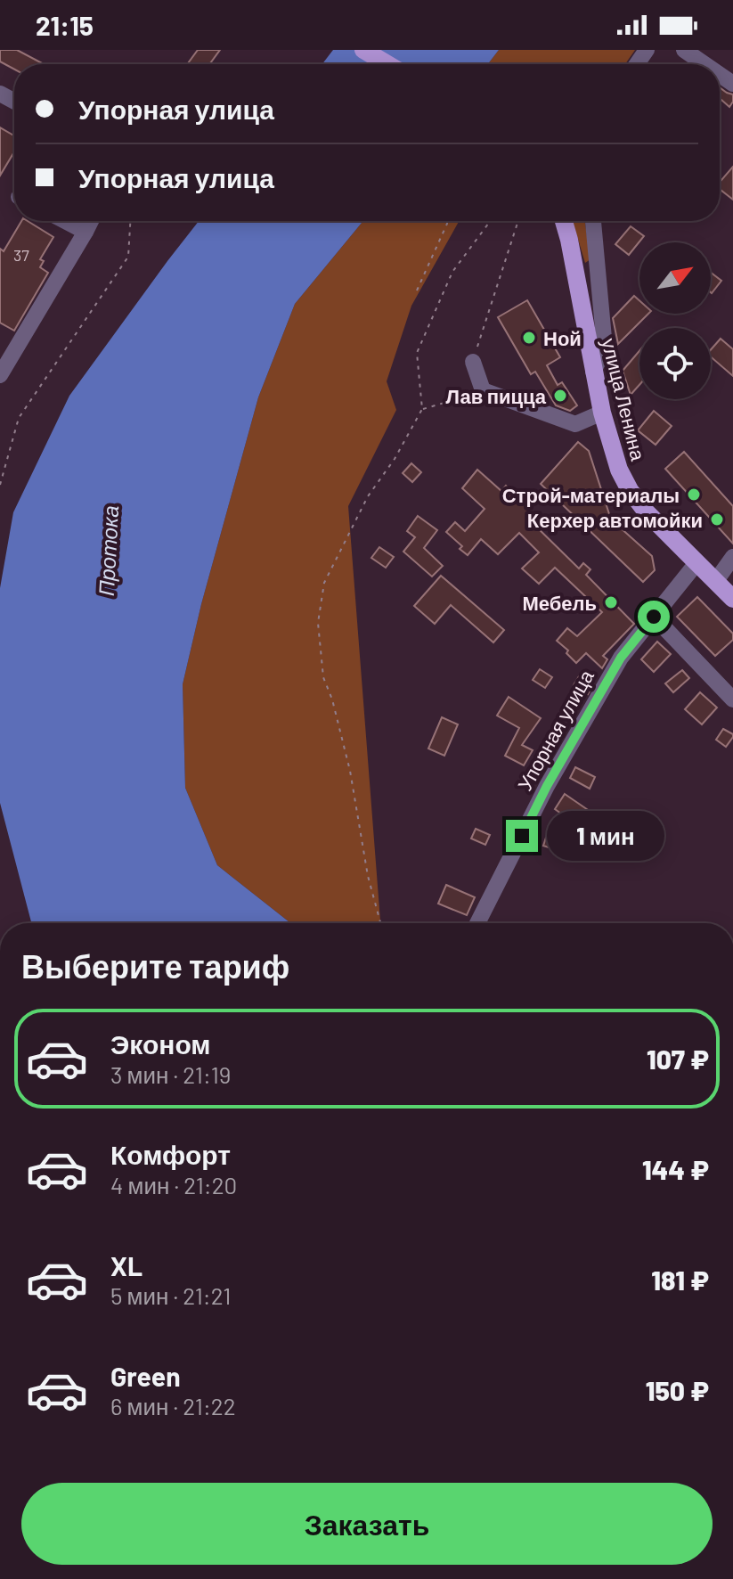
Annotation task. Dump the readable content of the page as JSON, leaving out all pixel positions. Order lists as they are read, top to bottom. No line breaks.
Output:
{"streets":{"main road":["улица Ленина"],"street":["Упорная улица"]},"crossings":[["улица Ленина","Упорная улица"]],"water":["Протока"],"places":["Ной","Лав пицца","Строй-материалы","Керхер автомойки","Мебель"],"house_numbers":["37"],"north":"top right","page":{"status":"21:15","banner":["Упорная улица","Упорная улица"],"bubble":"1 мин","heading":"Выберите тариф","list":[{"name":"Эконом","note":"3 мин · 21:19","value":"107 ₽"},{"name":"Комфорт","note":"4 мин · 21:20","value":"144 ₽"},{"name":"XL","note":"5 мин · 21:21","value":"181 ₽"},{"name":"Green","note":"6 мин · 21:22","value":"150 ₽"}],"buttons":"Заказать"}}
